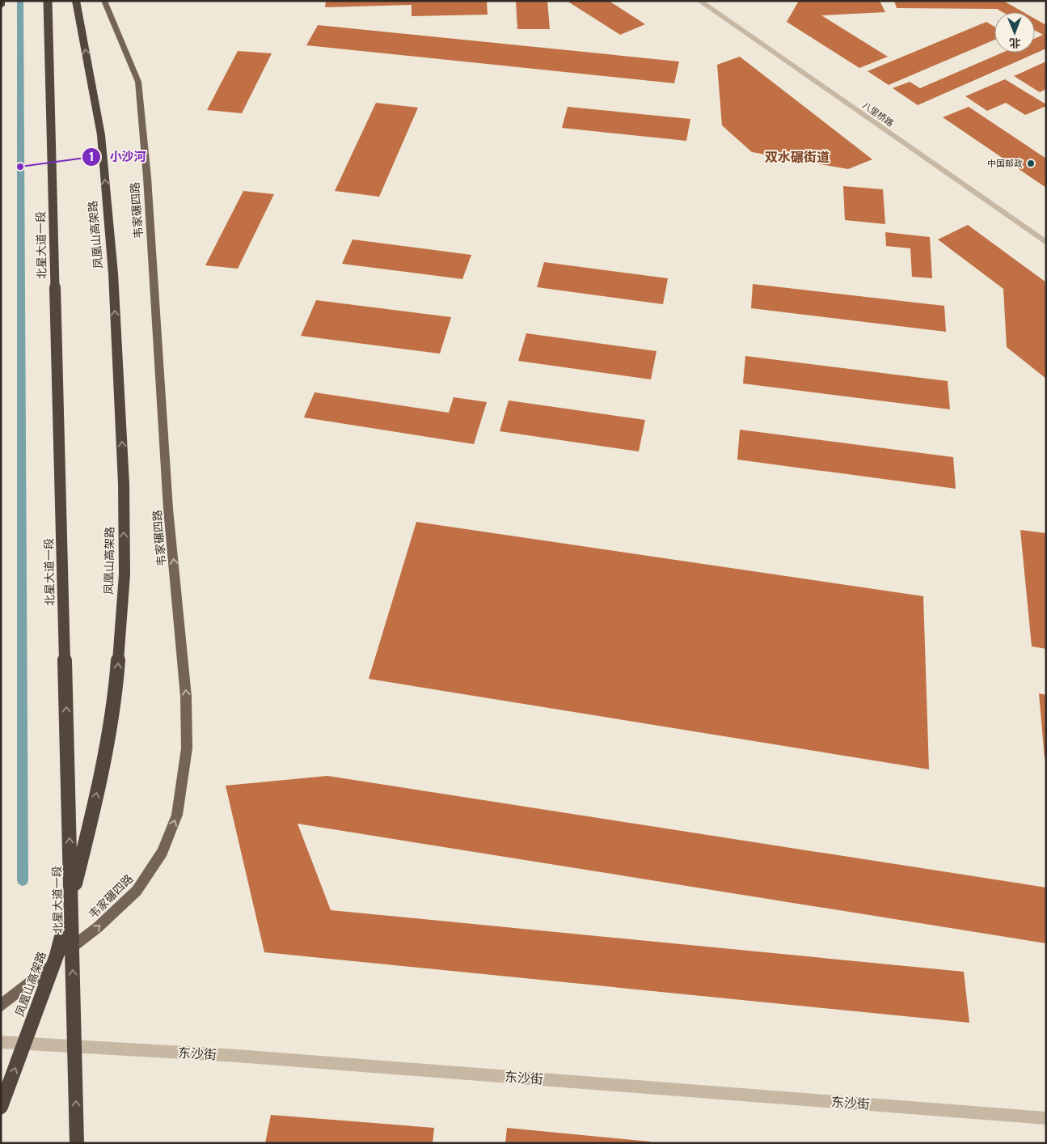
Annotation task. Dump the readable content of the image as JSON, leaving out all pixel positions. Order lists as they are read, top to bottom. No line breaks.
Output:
{"streets":{"highway":["凤凰山高架路","北星大道一段"],"main road":["韦家碾四路"],"street":["八里桥路","东沙街"]},"one_way":["韦家碾四路","凤凰山高架路","北星大道一段"],"districts":["双水碾街道"],"places":["中国邮政","小沙河"],"north":"bottom"}
